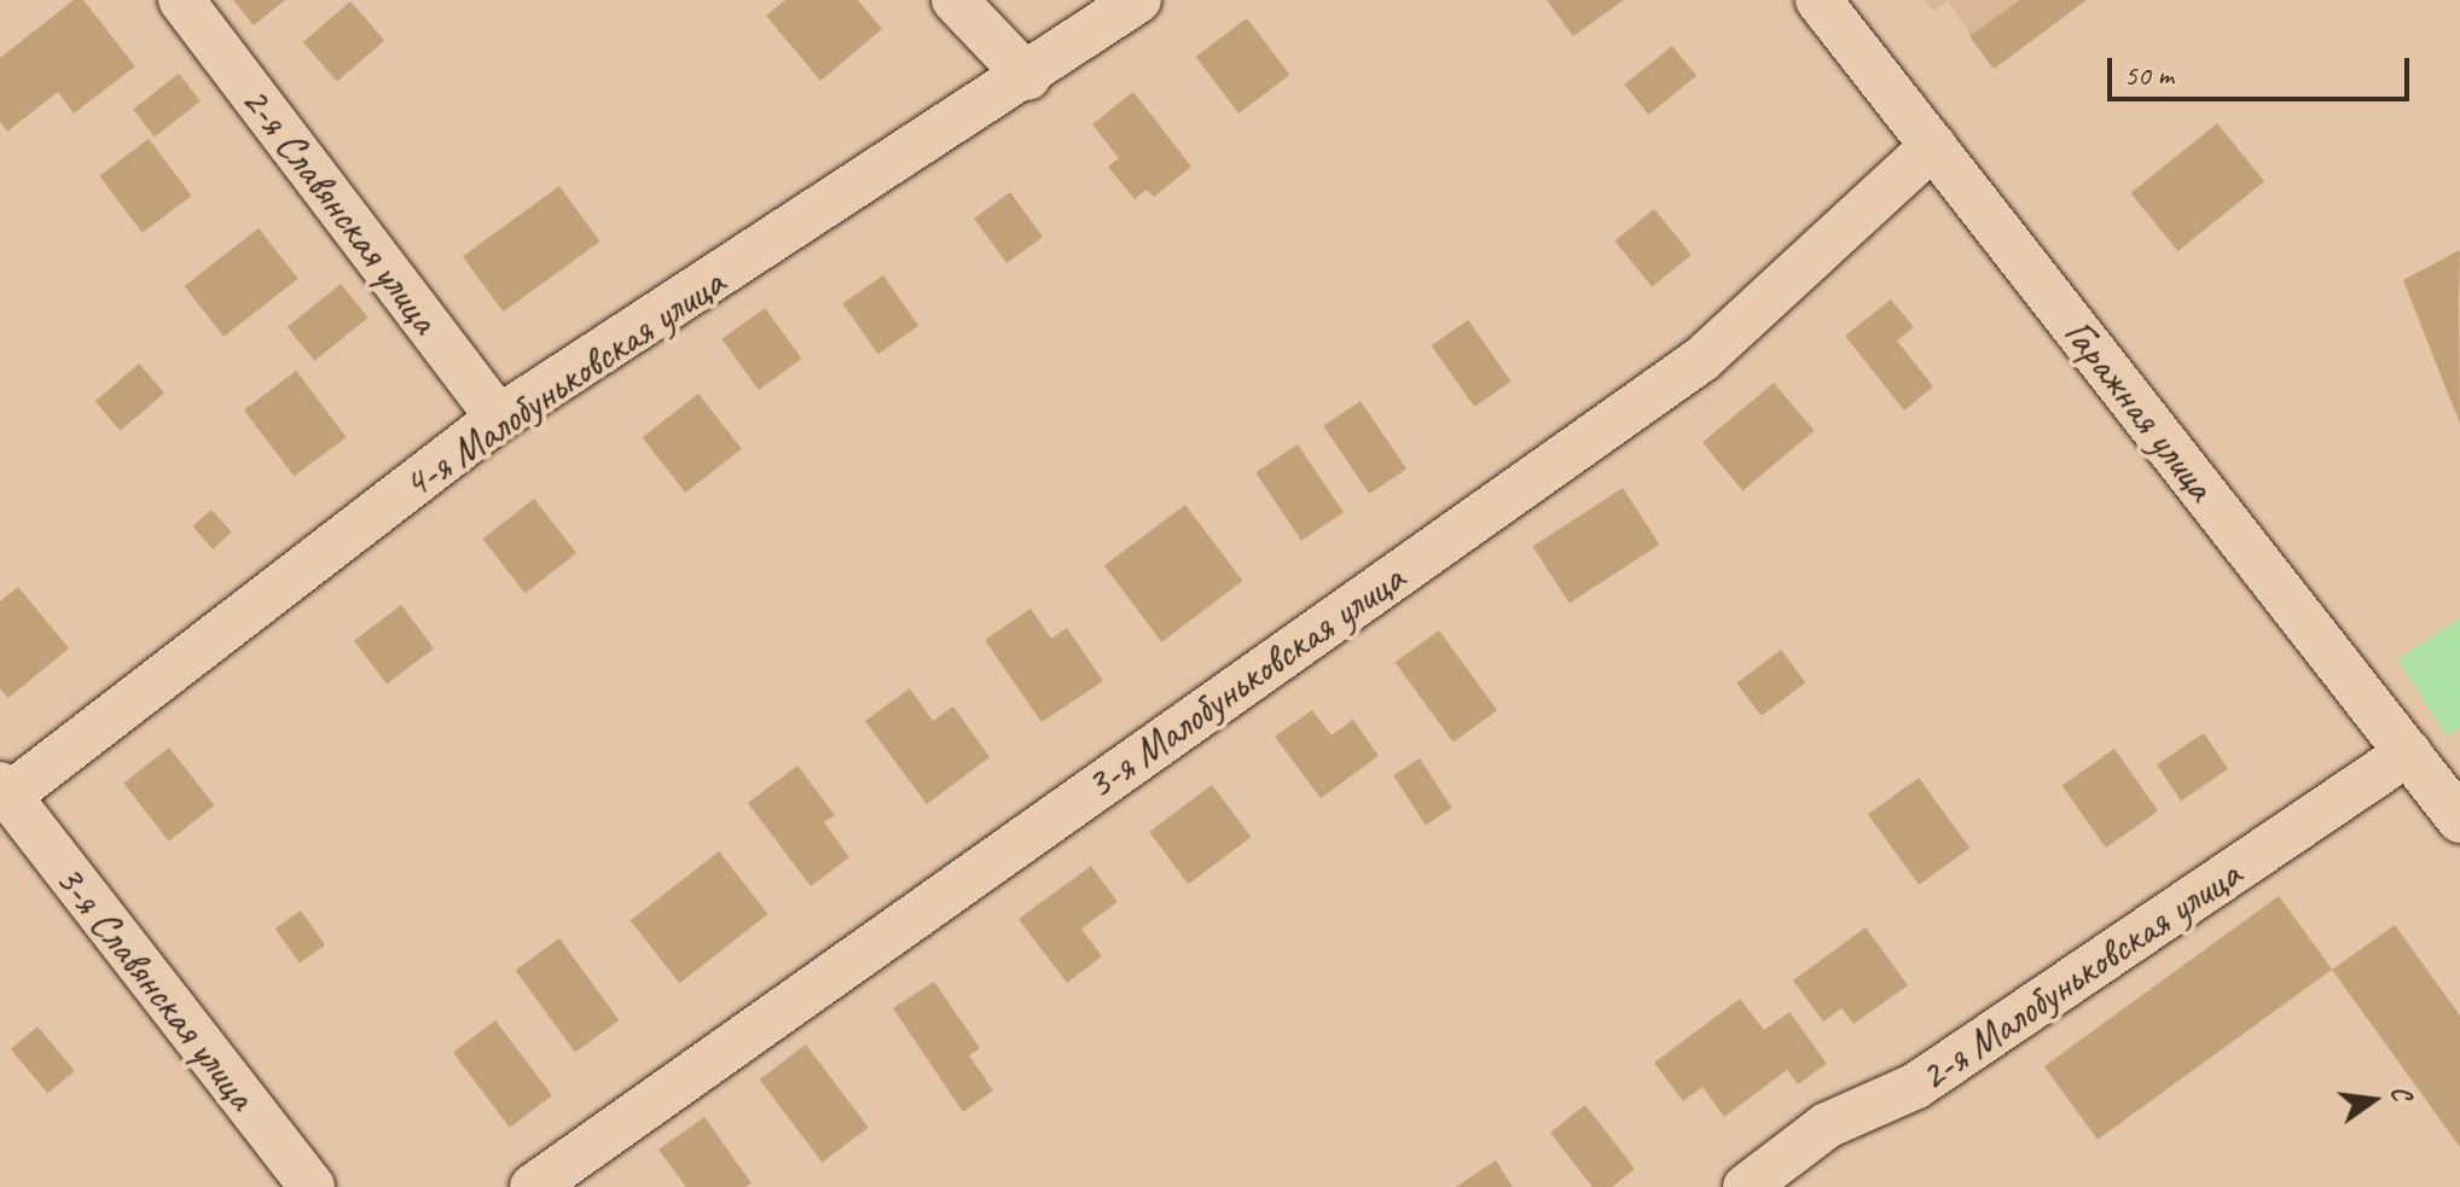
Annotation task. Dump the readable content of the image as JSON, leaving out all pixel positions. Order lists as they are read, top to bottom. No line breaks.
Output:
{"streets":{"street":["2-я Славянская улица","4-я Малобуньковская улица","Гаражная улица","3-я Малобуньковская улица","2-я Малобуньковская улица","3-я Славянская улица"]},"crossings":[["2-я Славянская улица","4-я Малобуньковская улица"],["4-я Малобуньковская улица","3-я Славянская улица"],["Гаражная улица","3-я Малобуньковская улица"],["Гаражная улица","2-я Малобуньковская улица"]],"scale_bar":"50 m","north":"right"}
